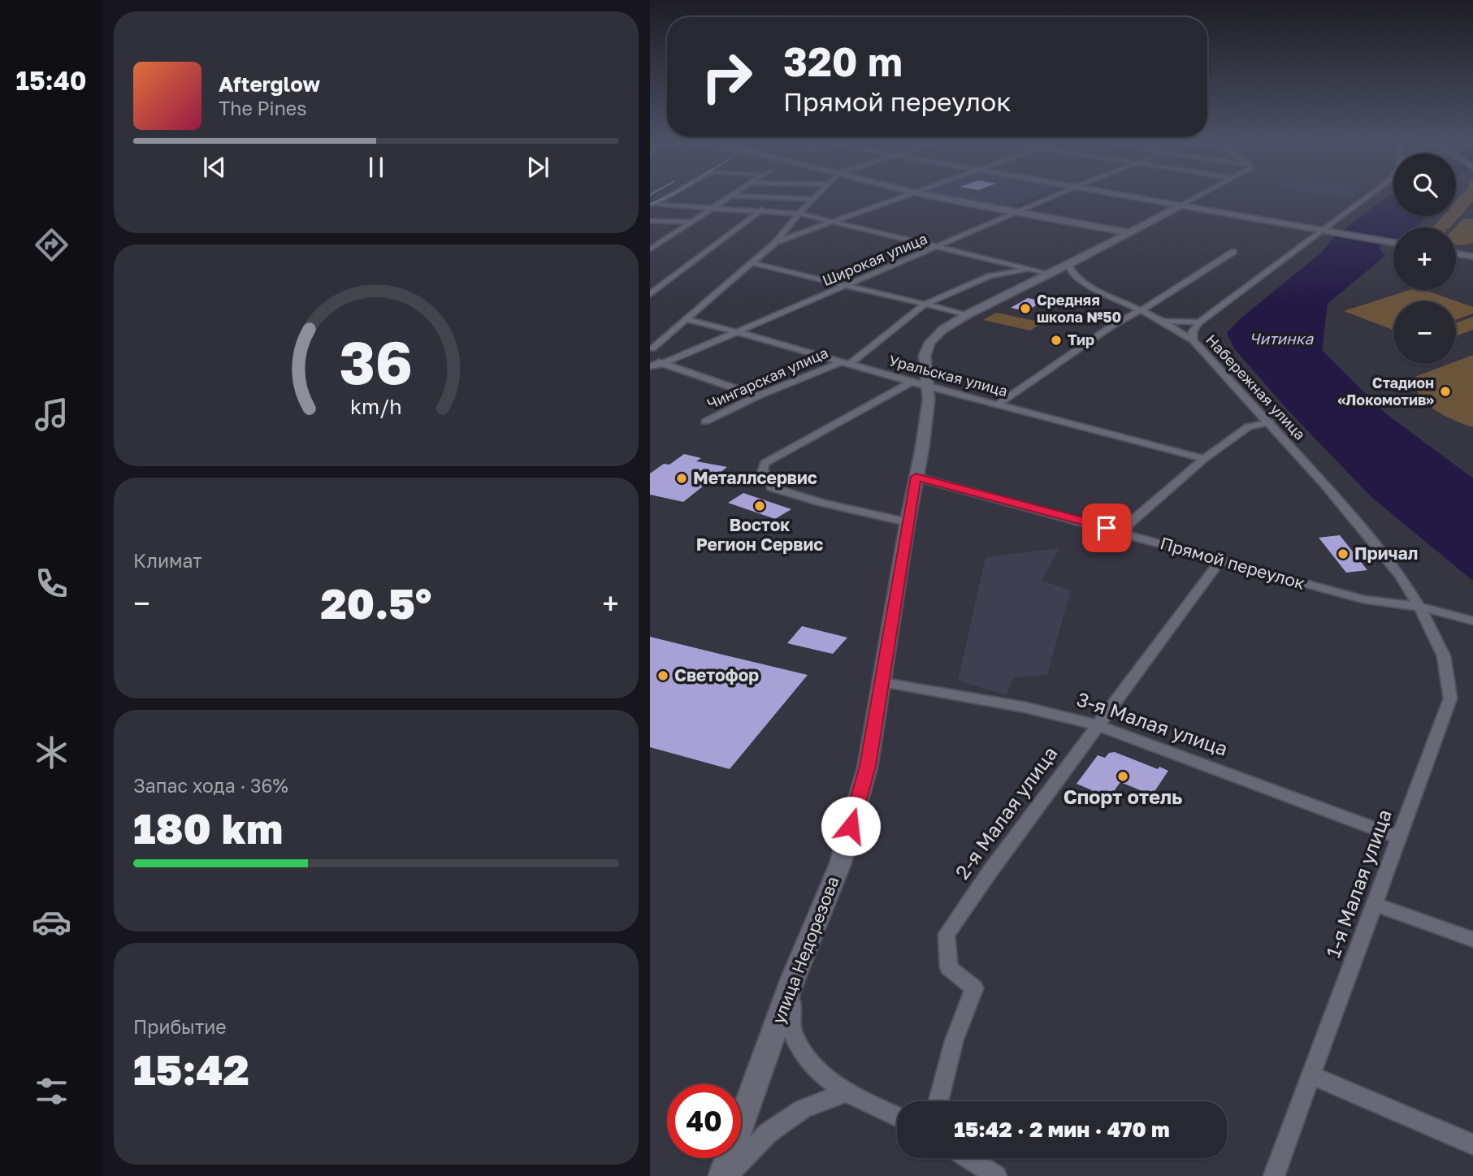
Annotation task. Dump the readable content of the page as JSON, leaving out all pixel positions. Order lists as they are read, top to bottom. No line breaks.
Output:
{"streets":{"main road":["улица Недорезова"],"street":["Широкая улица","Уральская улица","Чингарская улица","Набережная улица","Прямой переулок","3-я Малая улица","2-я Малая улица","1-я Малая улица"]},"crossings":[["Широкая улица","Уральская улица"],["Уральская улица","Чингарская улица"],["Уральская улица","улица Недорезова"],["Набережная улица","Прямой переулок"],["Набережная улица","1-я Малая улица"],["Прямой переулок","2-я Малая улица"],["Прямой переулок","1-я Малая улица"],["Прямой переулок","улица Недорезова"],["3-я Малая улица","2-я Малая улица"],["3-я Малая улица","1-я Малая улица"],["3-я Малая улица","улица Недорезова"]],"water":["Читинка"],"places":["Средняя школа №50","Тир","Стадион «Локомотив»","Металлсервис","Восток Регион Сервис","Причал","Светофор","Спорт отель"],"page":{"tabs":"15:40","turn":["320 m","Прямой переулок"],"song":["Afterglow","The Pines"],"map_buttons":["+","−"],"tile":["Климат",["Запас хода · 36%","180 km"],["Прибытие","15:42"]],"heat":["−","20.5°","+"],"limit":"40","trip":"15:42 · 2 мин · 470 m","gauge":["36","km/h"]}}
